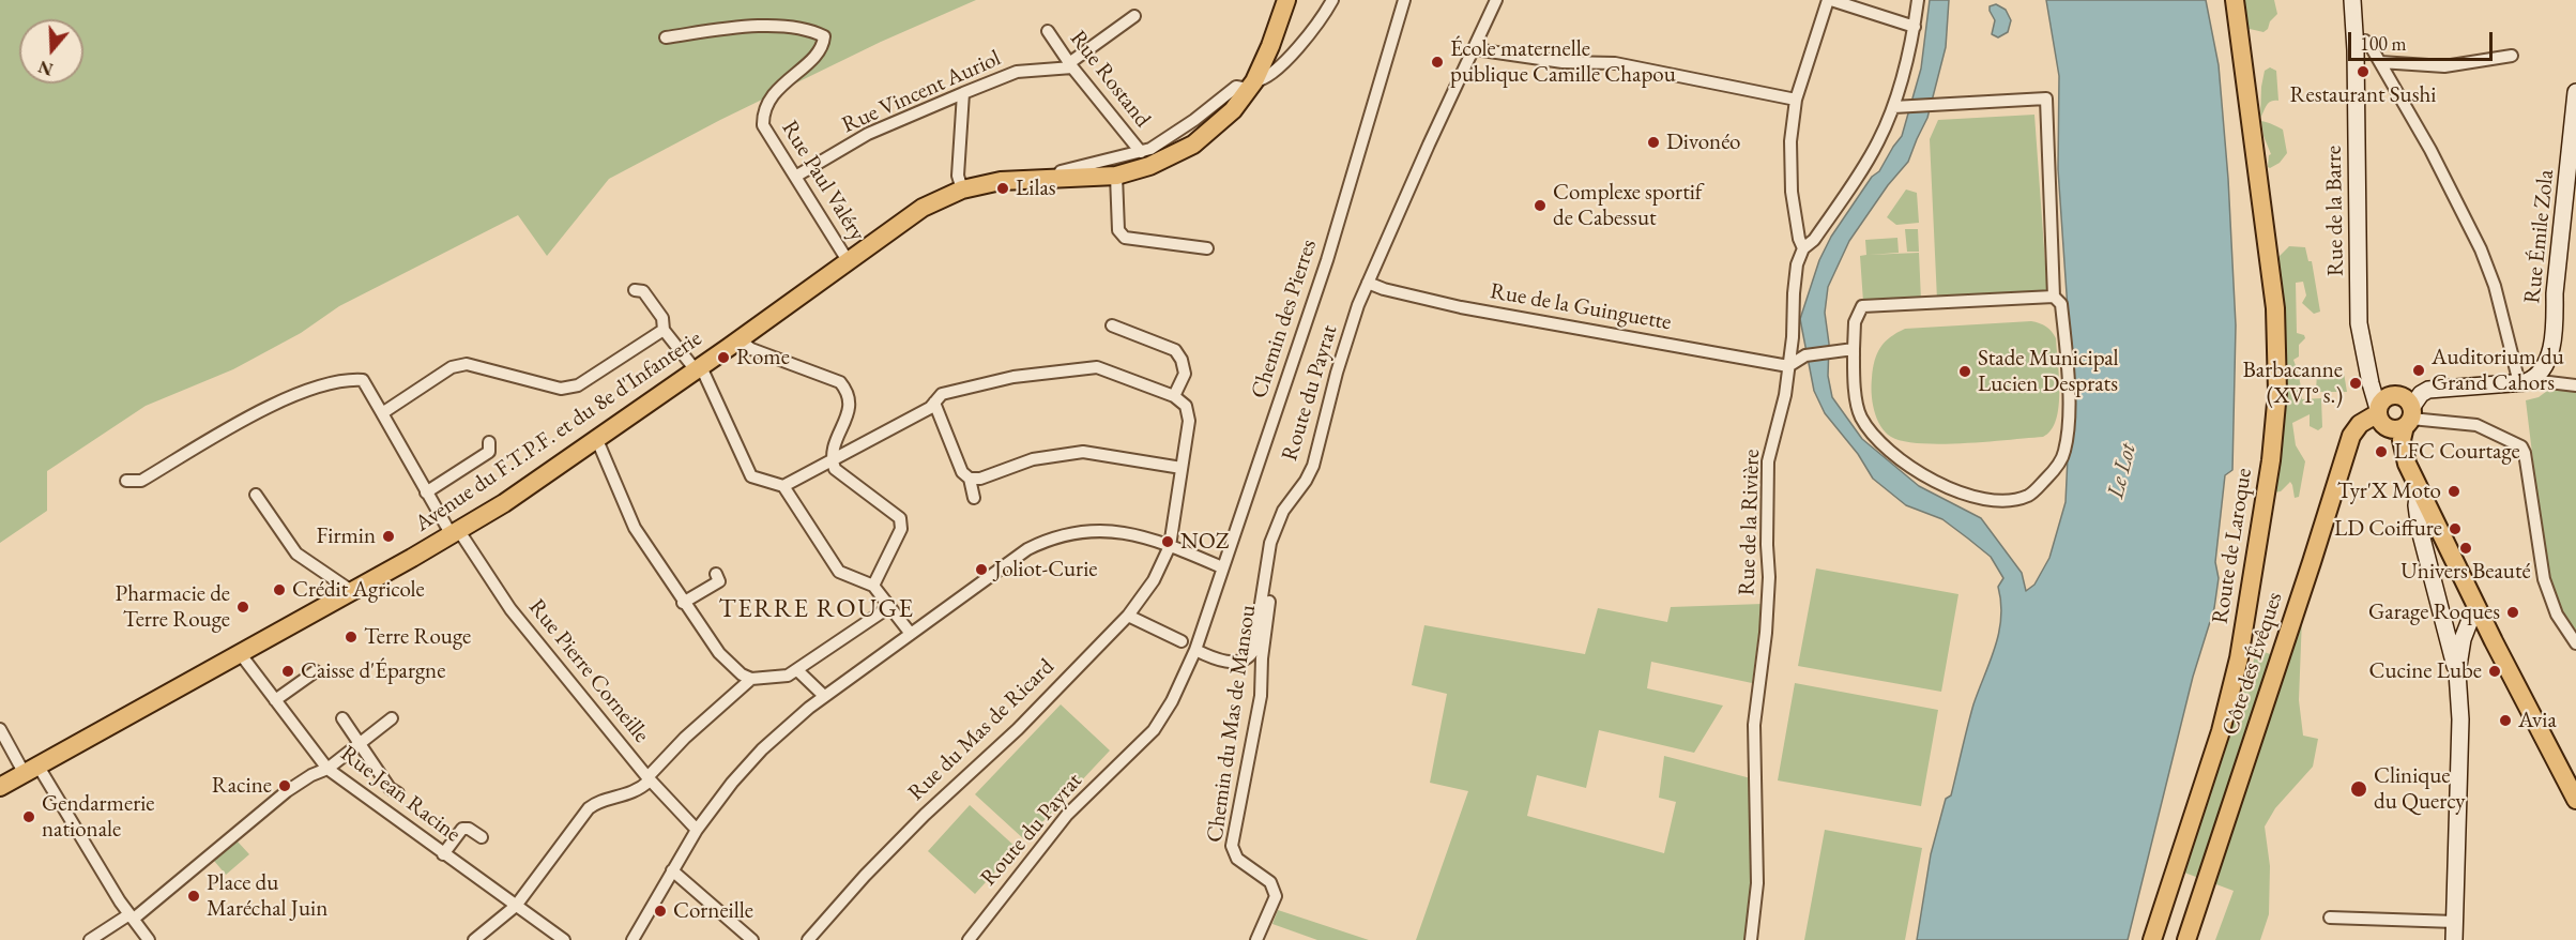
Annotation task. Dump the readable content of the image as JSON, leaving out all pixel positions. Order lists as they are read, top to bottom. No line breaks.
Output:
{"streets":{"main road":["Rue de la Barre","Rue Émile Zola","Avenue du F.T.P.F. et du 8e d'Infanterie","Route de Laroque","Côte des Évêques"],"street":["Rue Rostand","Rue Vincent Auriol","Rue Paul Valéry","Rue de la Guinguette","Chemin des Pierres","Route du Payrat","Rue de la Rivière","Rue Pierre Corneille","Chemin du Mas de Mansou","Rue du Mas de Ricard","Rue Jean Racine"]},"crossings":[["Rue Rostand","Rue Vincent Auriol"],["Rue Vincent Auriol","Rue Paul Valéry"],["Rue Paul Valéry","Avenue du F.T.P.F. et du 8e d'Infanterie"],["Rue de la Barre","Côte des Évêques"],["Rue de la Guinguette","Route du Payrat"],["Rue de la Guinguette","Rue de la Rivière"],["Chemin des Pierres","Route du Payrat"],["Route du Payrat","Chemin du Mas de Mansou"],["Avenue du F.T.P.F. et du 8e d'Infanterie","Rue Pierre Corneille"],["Avenue du F.T.P.F. et du 8e d'Infanterie","Rue Jean Racine"]],"districts":["TERRE ROUGE"],"water":["Le Lot"],"places":["École maternelle publique Camille Chapou","Restaurant Sushi","Divonéo","Lilas","Complexe sportif de Cabessut","Rome","Auditorium du Grand Cahors","Stade Municipal Lucien Desprats","Barbacanne (XVI° s.)","LFC Courtage","Tyr'X Moto","LD Coiffure","Firmin","NOZ","Univers Beauté","Joliot-Curie","Crédit Agricole","Pharmacie de Terre Rouge","Garage Roques","Terre Rouge","Caisse d'Épargne","Cucine Lube","Avia","Racine","Clinique du Quercy","Gendarmerie nationale","Place du Maréchal Juin","Corneille"],"scale_bar":"100 m","north":"bottom"}
